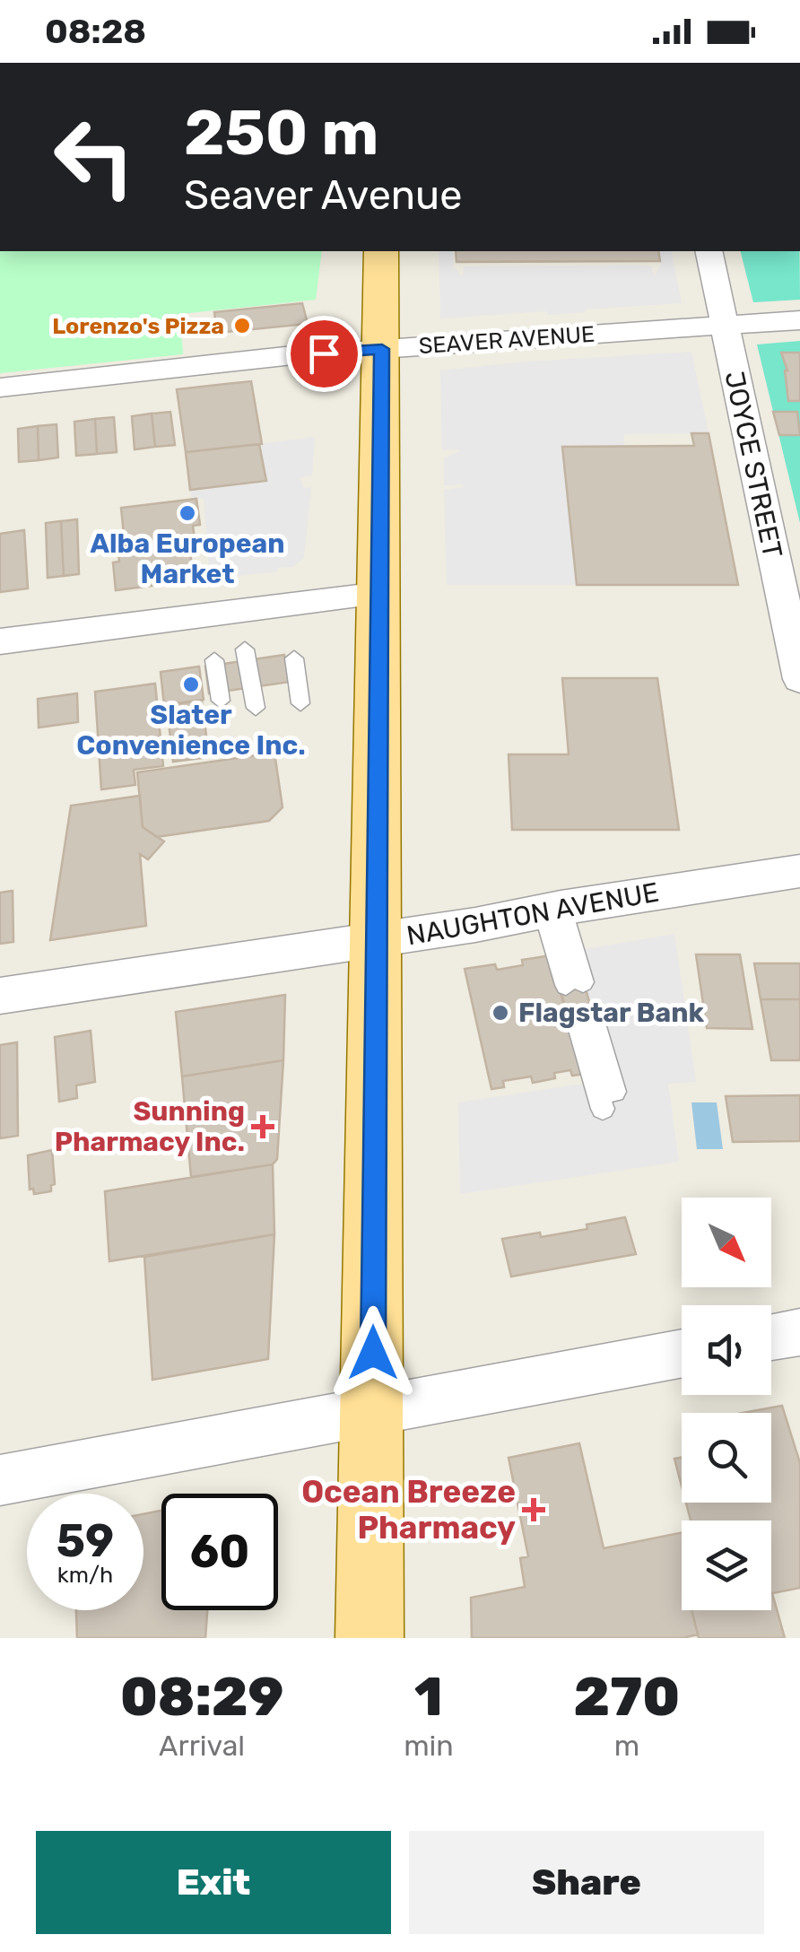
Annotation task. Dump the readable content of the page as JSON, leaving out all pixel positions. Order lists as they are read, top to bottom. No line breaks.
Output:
{"streets":{"street":["SEAVER AVENUE","JOYCE STREET","NAUGHTON AVENUE"]},"crossings":[["SEAVER AVENUE","JOYCE STREET"]],"places":{"other":["Lorenzo's Pizza","Alba European Market","Slater Convenience Inc.","Flagstar Bank"],"health":["Sunning Pharmacy Inc.","Ocean Breeze Pharmacy"]},"north":"bottom right","page":{"status":"08:28","turn":["250 m","Seaver Avenue"],"speed":"59 km/h","limit":"60","eta":["08:29","Arrival","1","min","270","m"],"buttons":["Exit","Share"]}}
